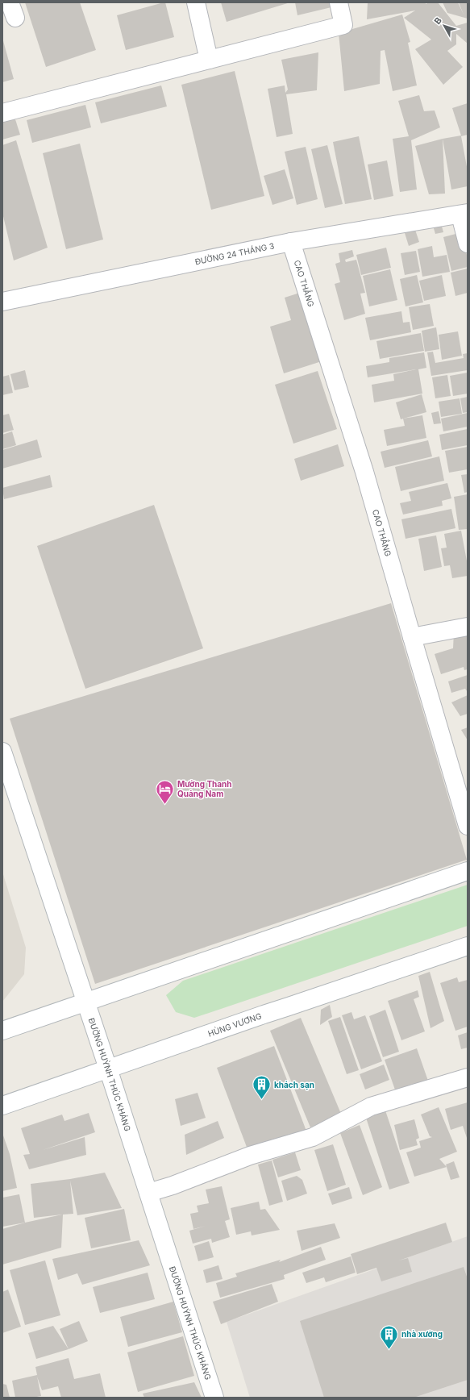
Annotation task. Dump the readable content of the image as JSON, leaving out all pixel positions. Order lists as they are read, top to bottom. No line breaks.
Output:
{"streets":{"street":["ĐƯỜNG 24 THÁNG 3","CAO THẮNG","HÙNG VƯƠNG","ĐƯỜNG HUỲNH THÚC KHÁNG"]},"crossings":[["ĐƯỜNG 24 THÁNG 3","CAO THẮNG"],["HÙNG VƯƠNG","ĐƯỜNG HUỲNH THÚC KHÁNG"]],"places":{"hotel":["Mường Thanh Quảng Nam"],"building":["khách sạn","nhà xưởng"]},"north":"top left"}
